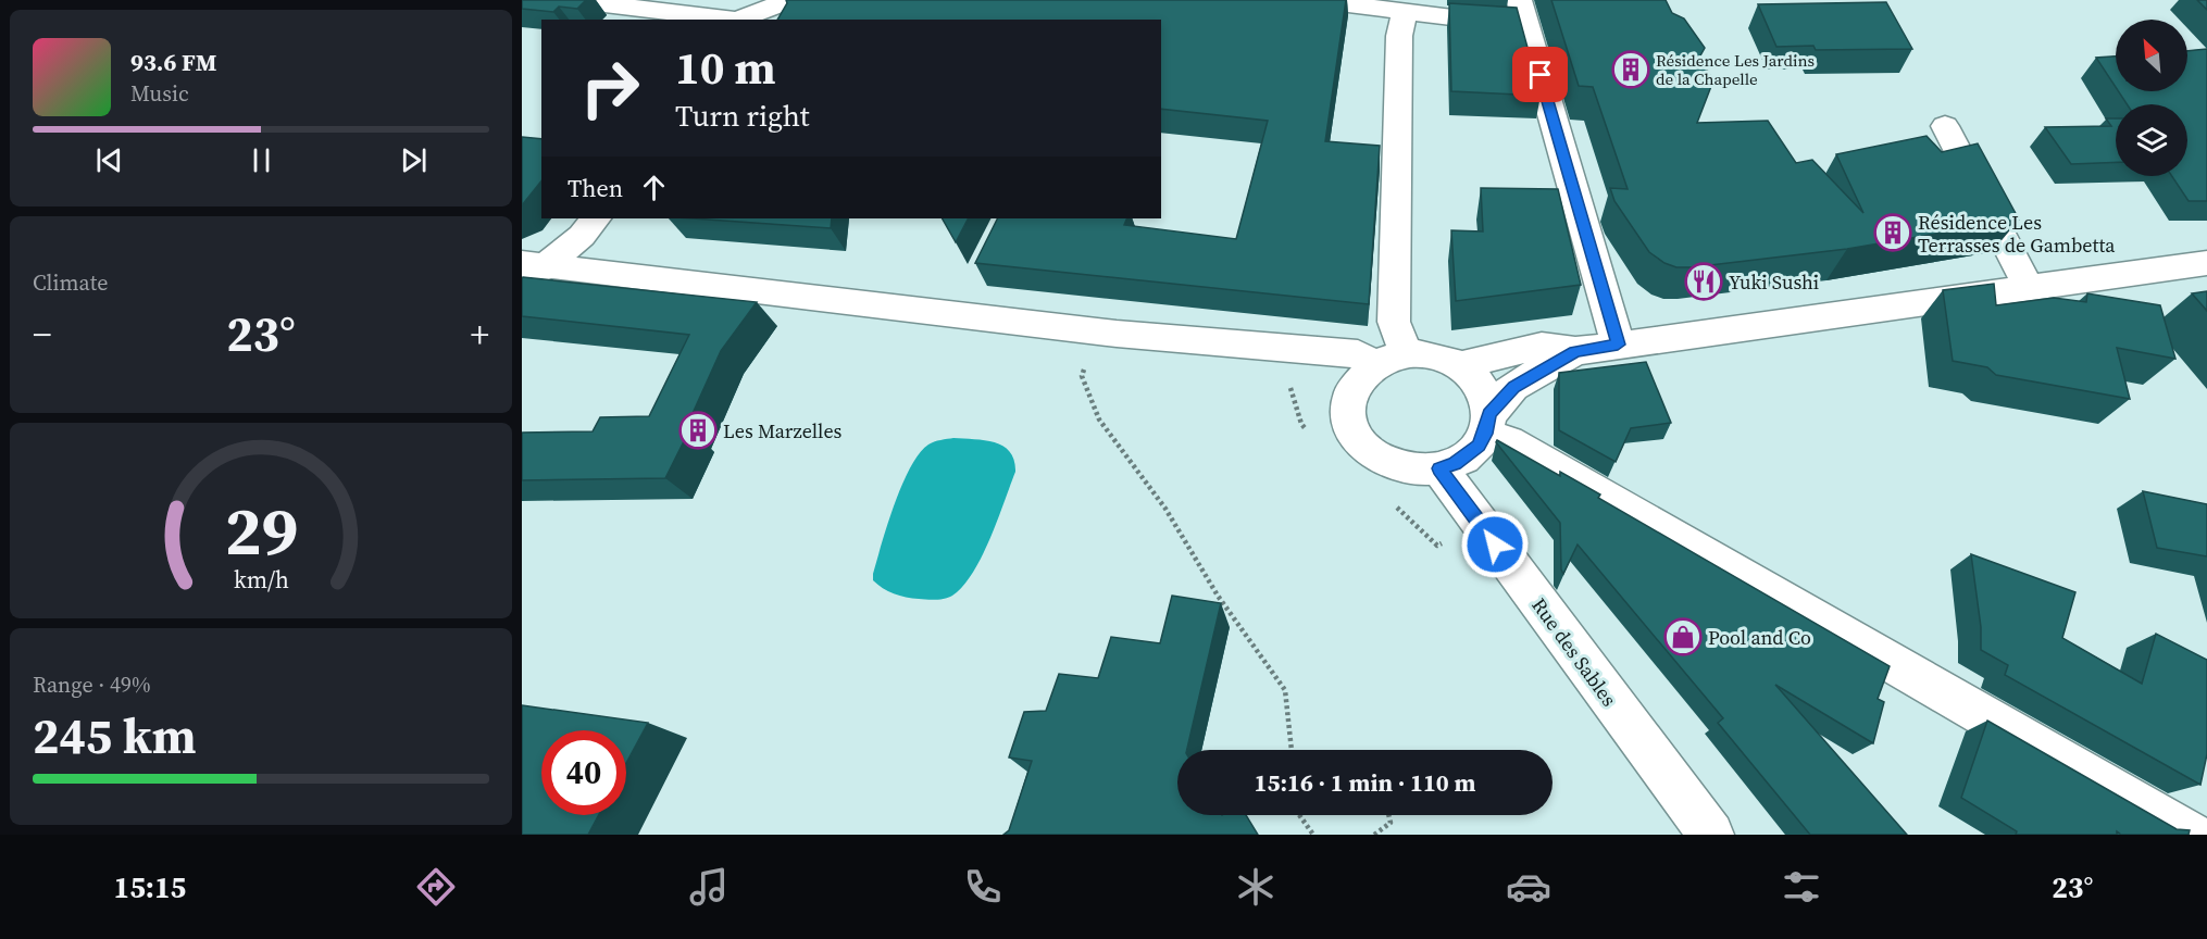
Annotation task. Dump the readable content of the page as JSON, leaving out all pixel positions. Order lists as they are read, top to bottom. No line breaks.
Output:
{"streets":{"street":["Rue des Sables"]},"places":{"building":["Résidence Les Jardins de la Chapelle","Résidence Les Terrasses de Gambetta","Les Marzelles"],"restaurant":["Yuki Sushi"],"shop":["Pool and Co"]},"north":"top left","page":{"turn":["10 m","Turn right"],"song":["93.6 FM","Music"],"then":"Then","tile":["Climate",["Range · 49%","245 km"]],"heat":["−","23°","+"],"limit":"40","trip":"15:16 · 1 min · 110 m","tabs":["15:15","23°"],"gauge":["29","km/h"]}}
